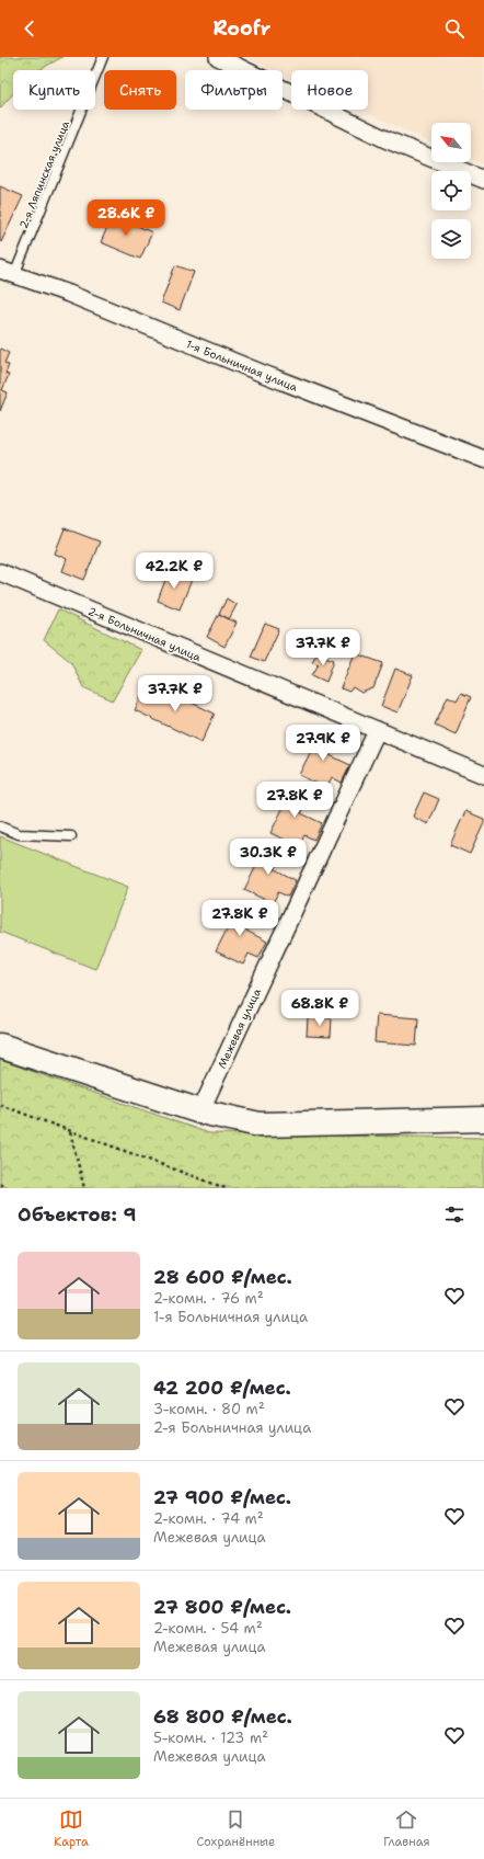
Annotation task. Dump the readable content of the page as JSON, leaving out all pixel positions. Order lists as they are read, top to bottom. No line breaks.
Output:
{"streets":{"street":["1-я Больничная улица","2-я Больничная улица","Межевая улица"],"lane":["2-я Ляпинская улица"]},"crossings":[["2-я Ляпинская улица","1-я Больничная улица"],["2-я Больничная улица","Межевая улица"]],"north":"top left","page":{"header":"Roofr","chip":["Купить","Снять","Фильтры","Новое"],"price":["28.6K ₽","42.2K ₽","37.7K ₽","37.7K ₽","27.9K ₽","27.8K ₽","30.3K ₽","27.8K ₽","68.8K ₽"],"heading":"Объектов: 9","list":[{"name":"28 600 ₽/мес.","note":"2-комн. · 76 m² · 1-я Больничная улица"},{"name":"42 200 ₽/мес.","note":"3-комн. · 80 m² · 2-я Больничная улица"},{"name":"27 900 ₽/мес.","note":"2-комн. · 74 m² · Межевая улица"},{"name":"27 800 ₽/мес.","note":"2-комн. · 54 m² · Межевая улица"},{"name":"68 800 ₽/мес.","note":"5-комн. · 123 m² · Межевая улица"}],"tabs":["Карта","Сохранённые","Главная"]}}
